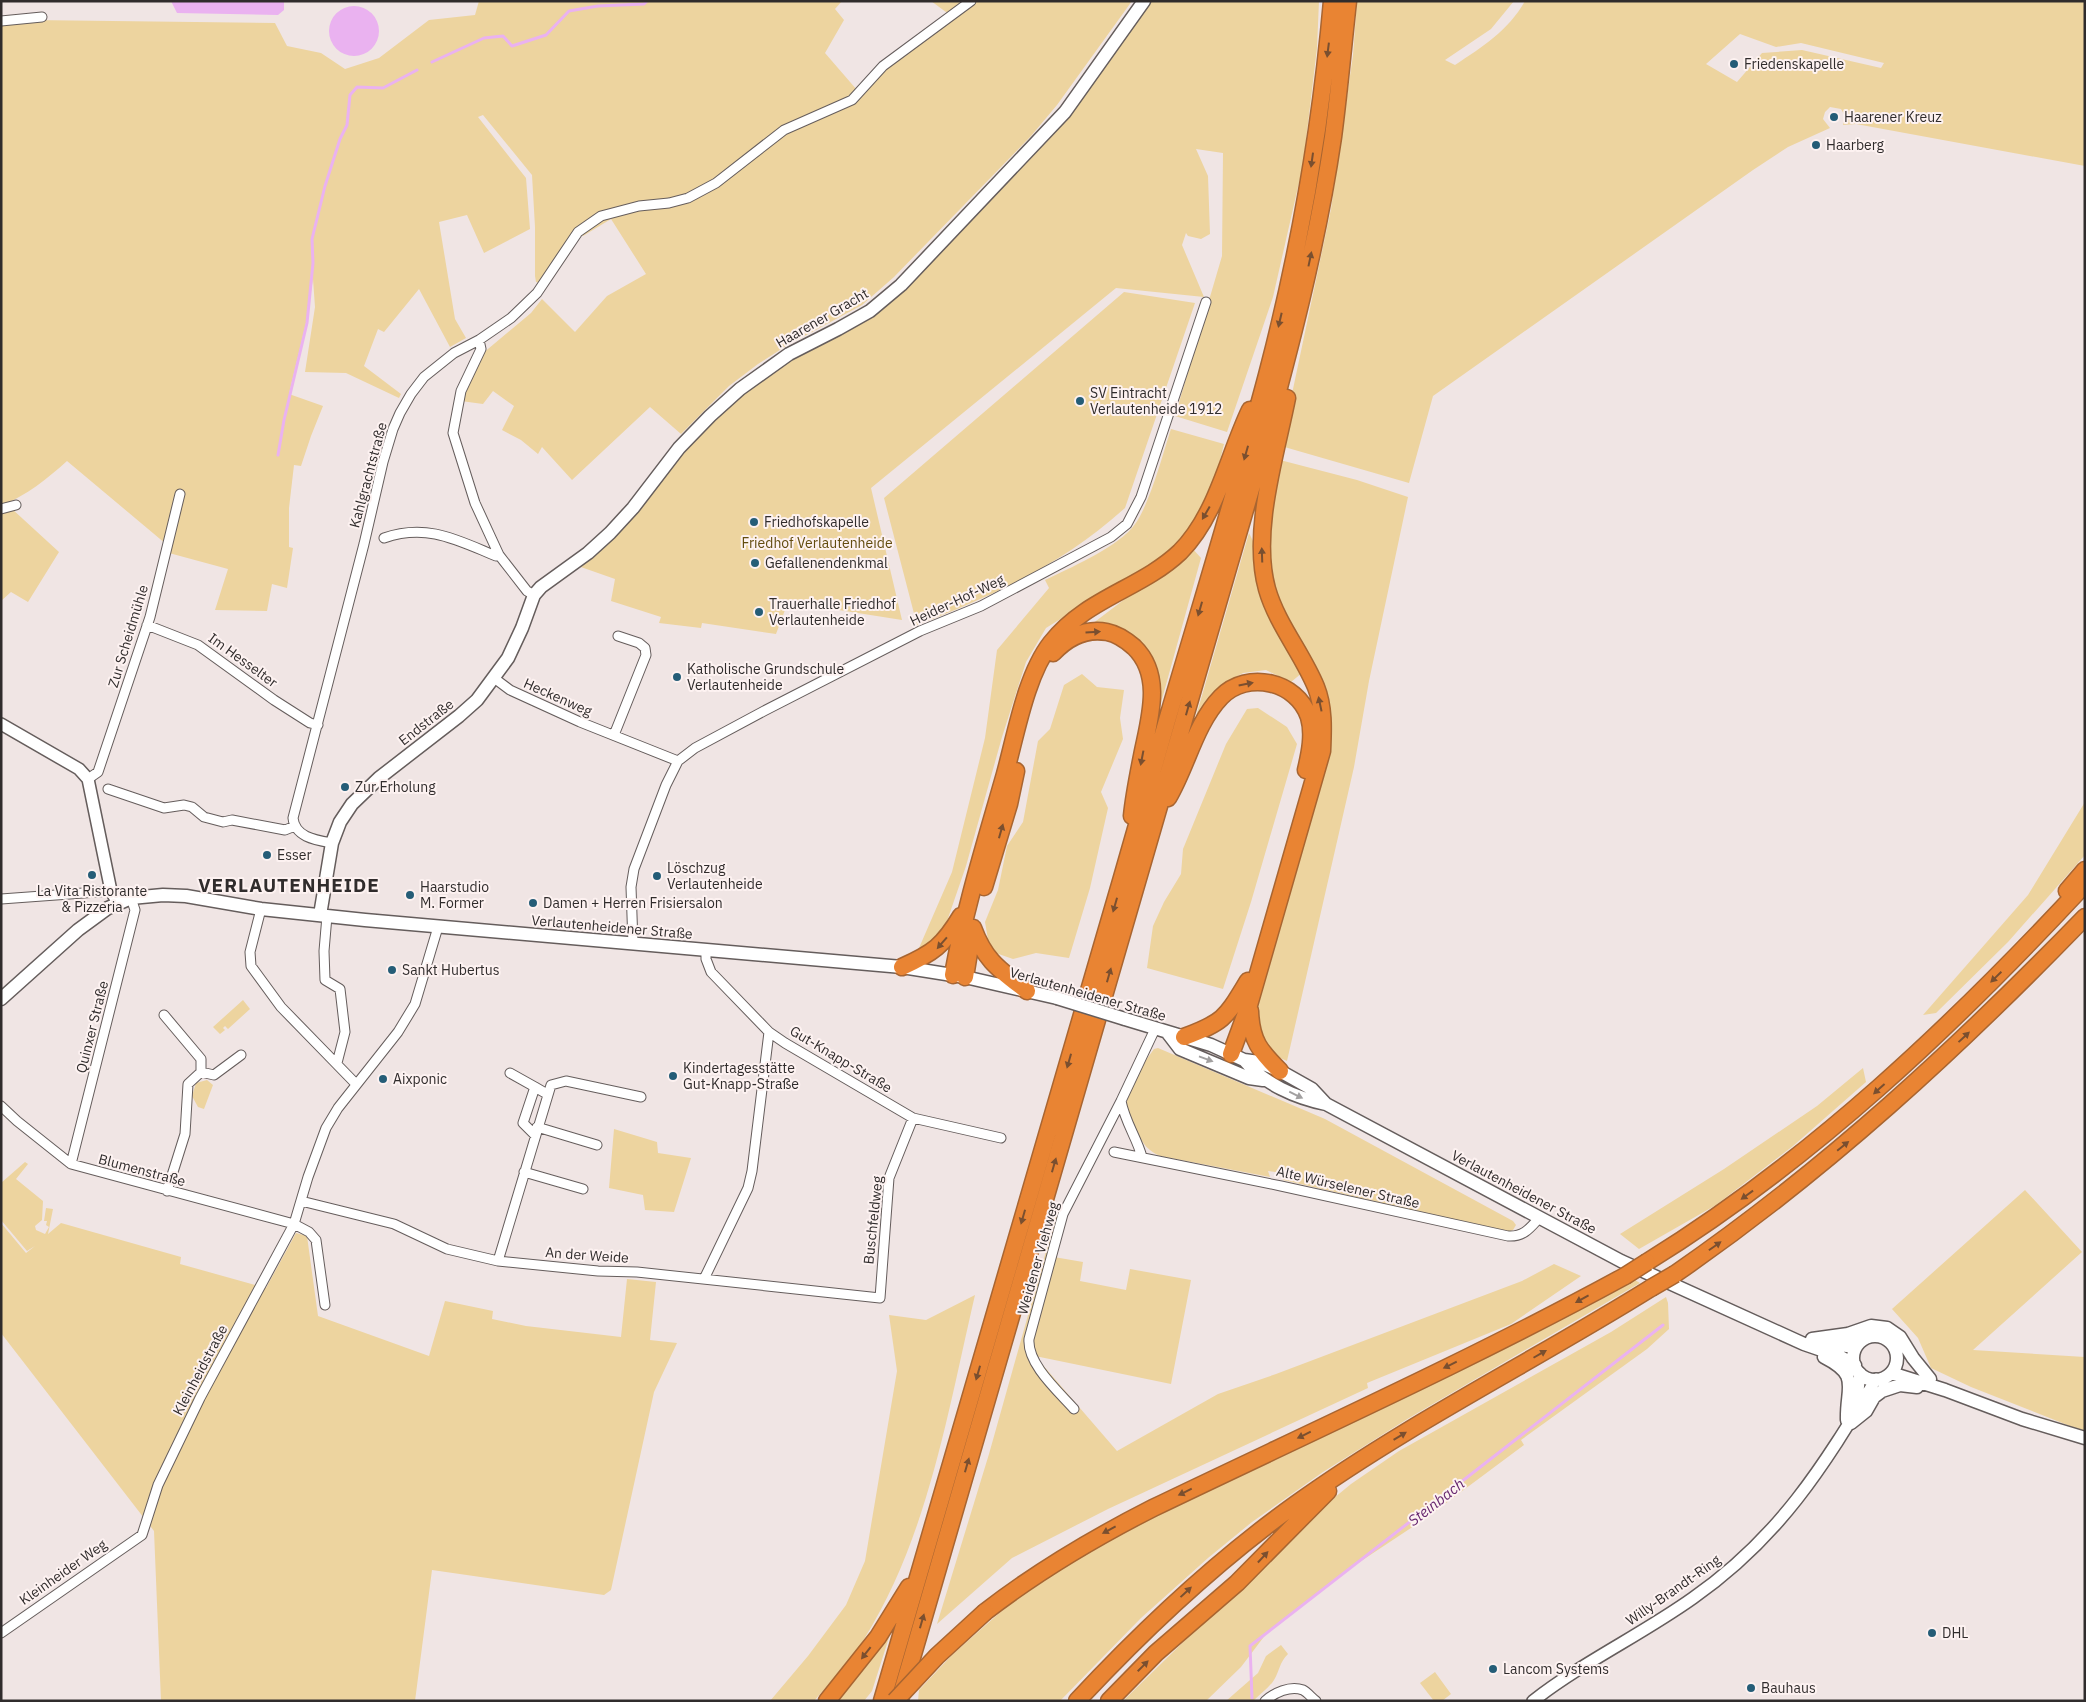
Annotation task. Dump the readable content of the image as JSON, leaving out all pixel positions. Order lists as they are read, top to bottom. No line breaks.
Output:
{"streets":{"main road":["Haarener Gracht","Endstraße","Verlautenheidener Straße"],"street":["Kahlgrachtstraße","Heider-Hof-Weg","Zur Scheidmühle","Im Hesselter","Heckenweg","Quinxer Straße","Gut-Knapp-Straße","Blumenstraße","Alte Würselener Straße","Buschfeldweg","An der Weide","Weidener Viehweg","Kleinheidstraße","Kleinheider Weg","Willy-Brandt-Ring"]},"crossings":[["Haarener Gracht","Endstraße"],["Kahlgrachtstraße","Im Hesselter"],["Heider-Hof-Weg","Heckenweg"],["Heider-Hof-Weg","Verlautenheidener Straße"],["Zur Scheidmühle","Im Hesselter"],["Heckenweg","Endstraße"],["Endstraße","Verlautenheidener Straße"],["Verlautenheidener Straße","Quinxer Straße"],["Verlautenheidener Straße","Gut-Knapp-Straße"],["Verlautenheidener Straße","Alte Würselener Straße"],["Verlautenheidener Straße","Weidener Viehweg"],["Verlautenheidener Straße","Kleinheidstraße"],["Quinxer Straße","Blumenstraße"],["Gut-Knapp-Straße","Buschfeldweg"],["Blumenstraße","Kleinheidstraße"],["Buschfeldweg","An der Weide"],["An der Weide","Kleinheidstraße"],["Kleinheidstraße","Kleinheider Weg"]],"districts":["VERLAUTENHEIDE"],"water":["Steinbach"],"parks":["Friedhof Verlautenheide"],"places":["Friedenskapelle","Haarener Kreuz","Haarberg","SV Eintracht Verlautenheide 1912","Friedhofskapelle","Gefallenendenkmal","Trauerhalle Friedhof Verlautenheide","Katholische Grundschule Verlautenheide","Zur Erholung","Esser","La Vita Ristorante & Pizzeria","Löschzug Verlautenheide","Haarstudio M. Former","Damen + Herren Frisiersalon","Sankt Hubertus","Kindertagesstätte Gut-Knapp-Straße","Aixponic","DHL","Lancom Systems","Bauhaus"]}
